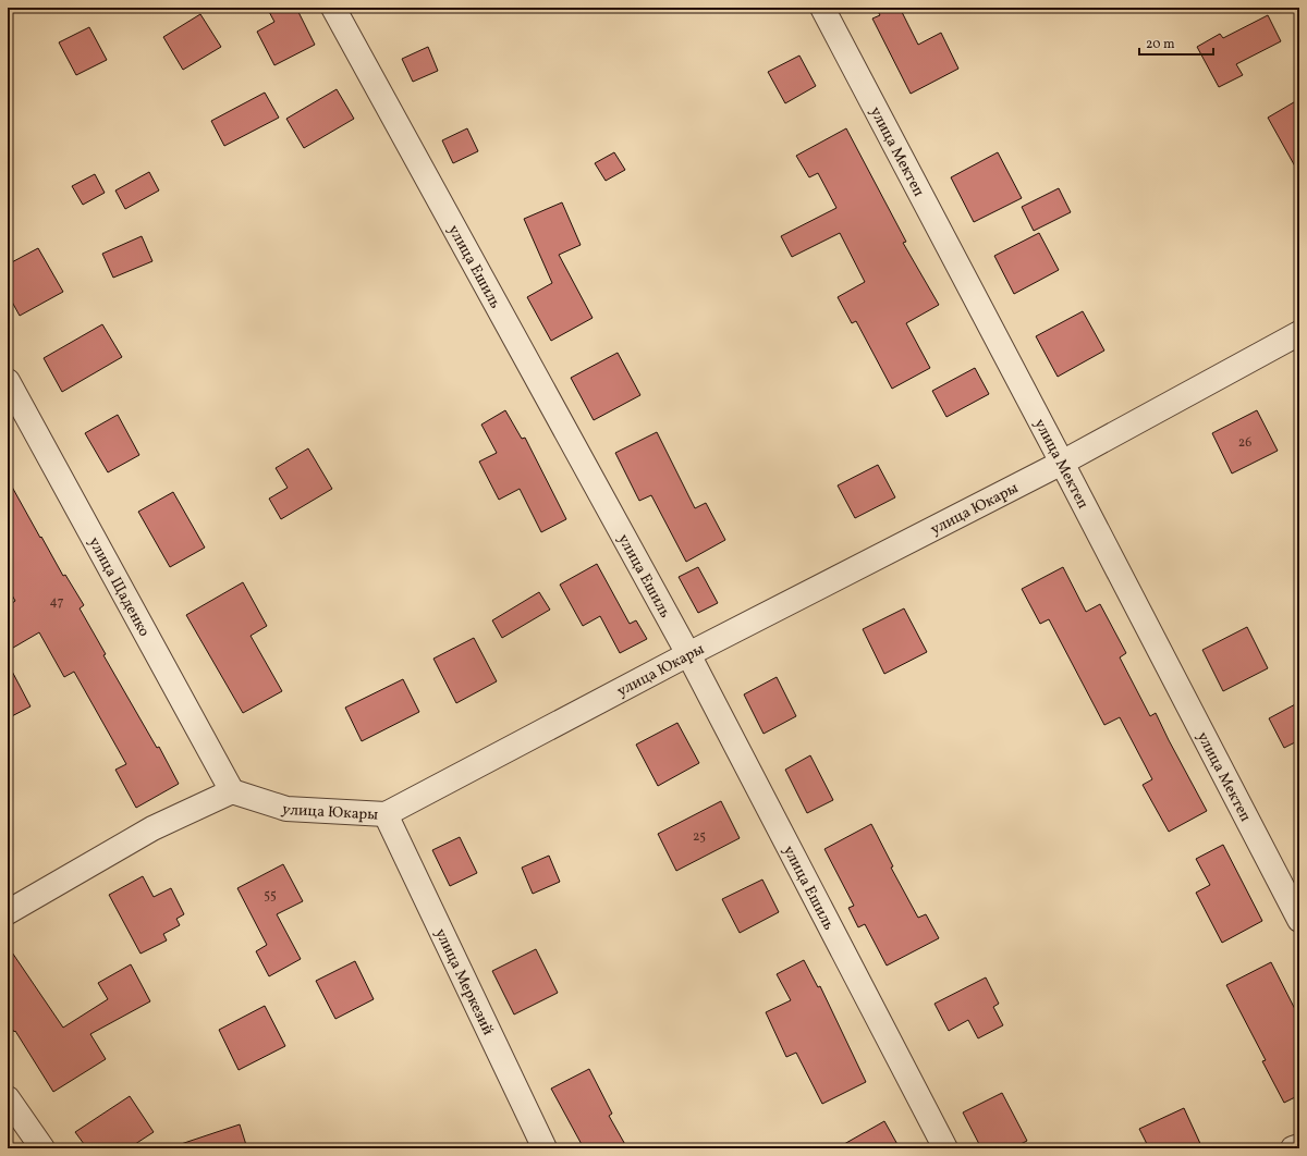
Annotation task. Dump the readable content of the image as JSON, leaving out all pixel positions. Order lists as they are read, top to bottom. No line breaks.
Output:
{"streets":{"street":["улица Мектеп","улица Ешиль","улица Юкары","улица Щаденко","улица Меркезий"]},"crossings":[["улица Мектеп","улица Юкары"],["улица Ешиль","улица Юкары"],["улица Юкары","улица Щаденко"],["улица Юкары","улица Меркезий"]],"house_numbers":["26","47","25","55"],"scale_bar":"20 m"}
